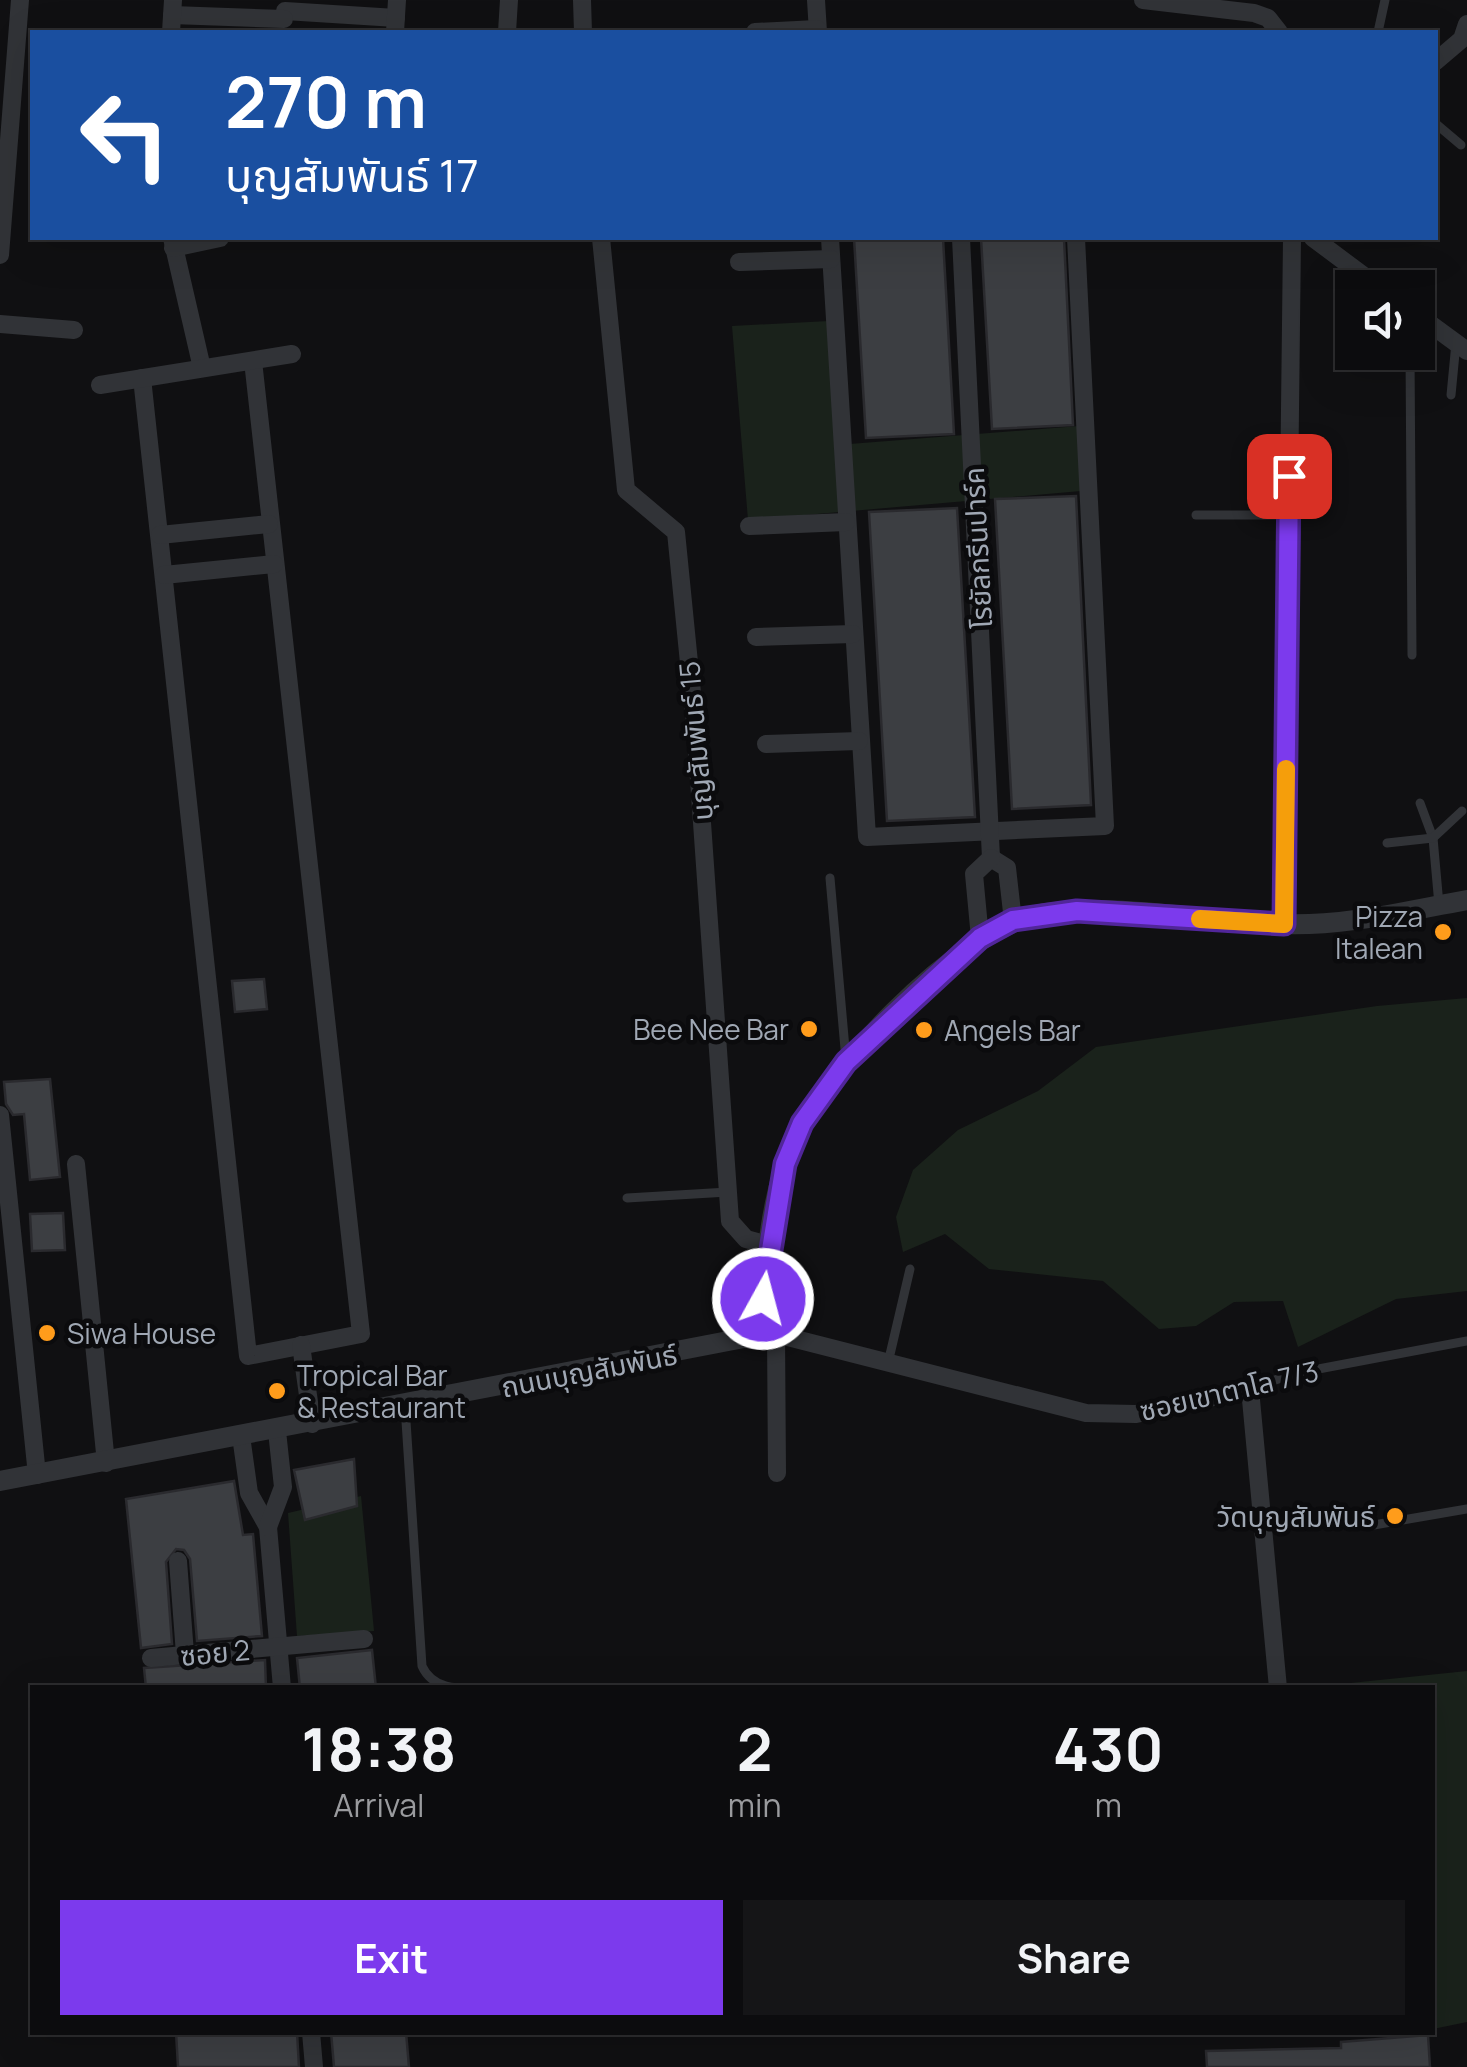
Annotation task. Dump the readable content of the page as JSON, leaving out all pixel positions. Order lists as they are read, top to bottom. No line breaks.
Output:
{"streets":{"street":["โรยัลกรีนปาร์ค","บุญสัมพันธ์ 15","ถนนบุญสัมพันธ์","ซอยเขาตาโล 7/3","ซอย 2"]},"crossings":[["ถนนบุญสัมพันธ์","ซอยเขาตาโล 7/3"]],"places":["Pizza Italean","Bee Nee Bar","Angels Bar","Siwa House","Tropical Bar & Restaurant","วัดบุญสัมพันธ์"],"page":{"turn":["270 m","บุญสัมพันธ์ 17"],"eta":["18:38","Arrival","2","min","430","m"],"buttons":["Exit","Share"]}}
